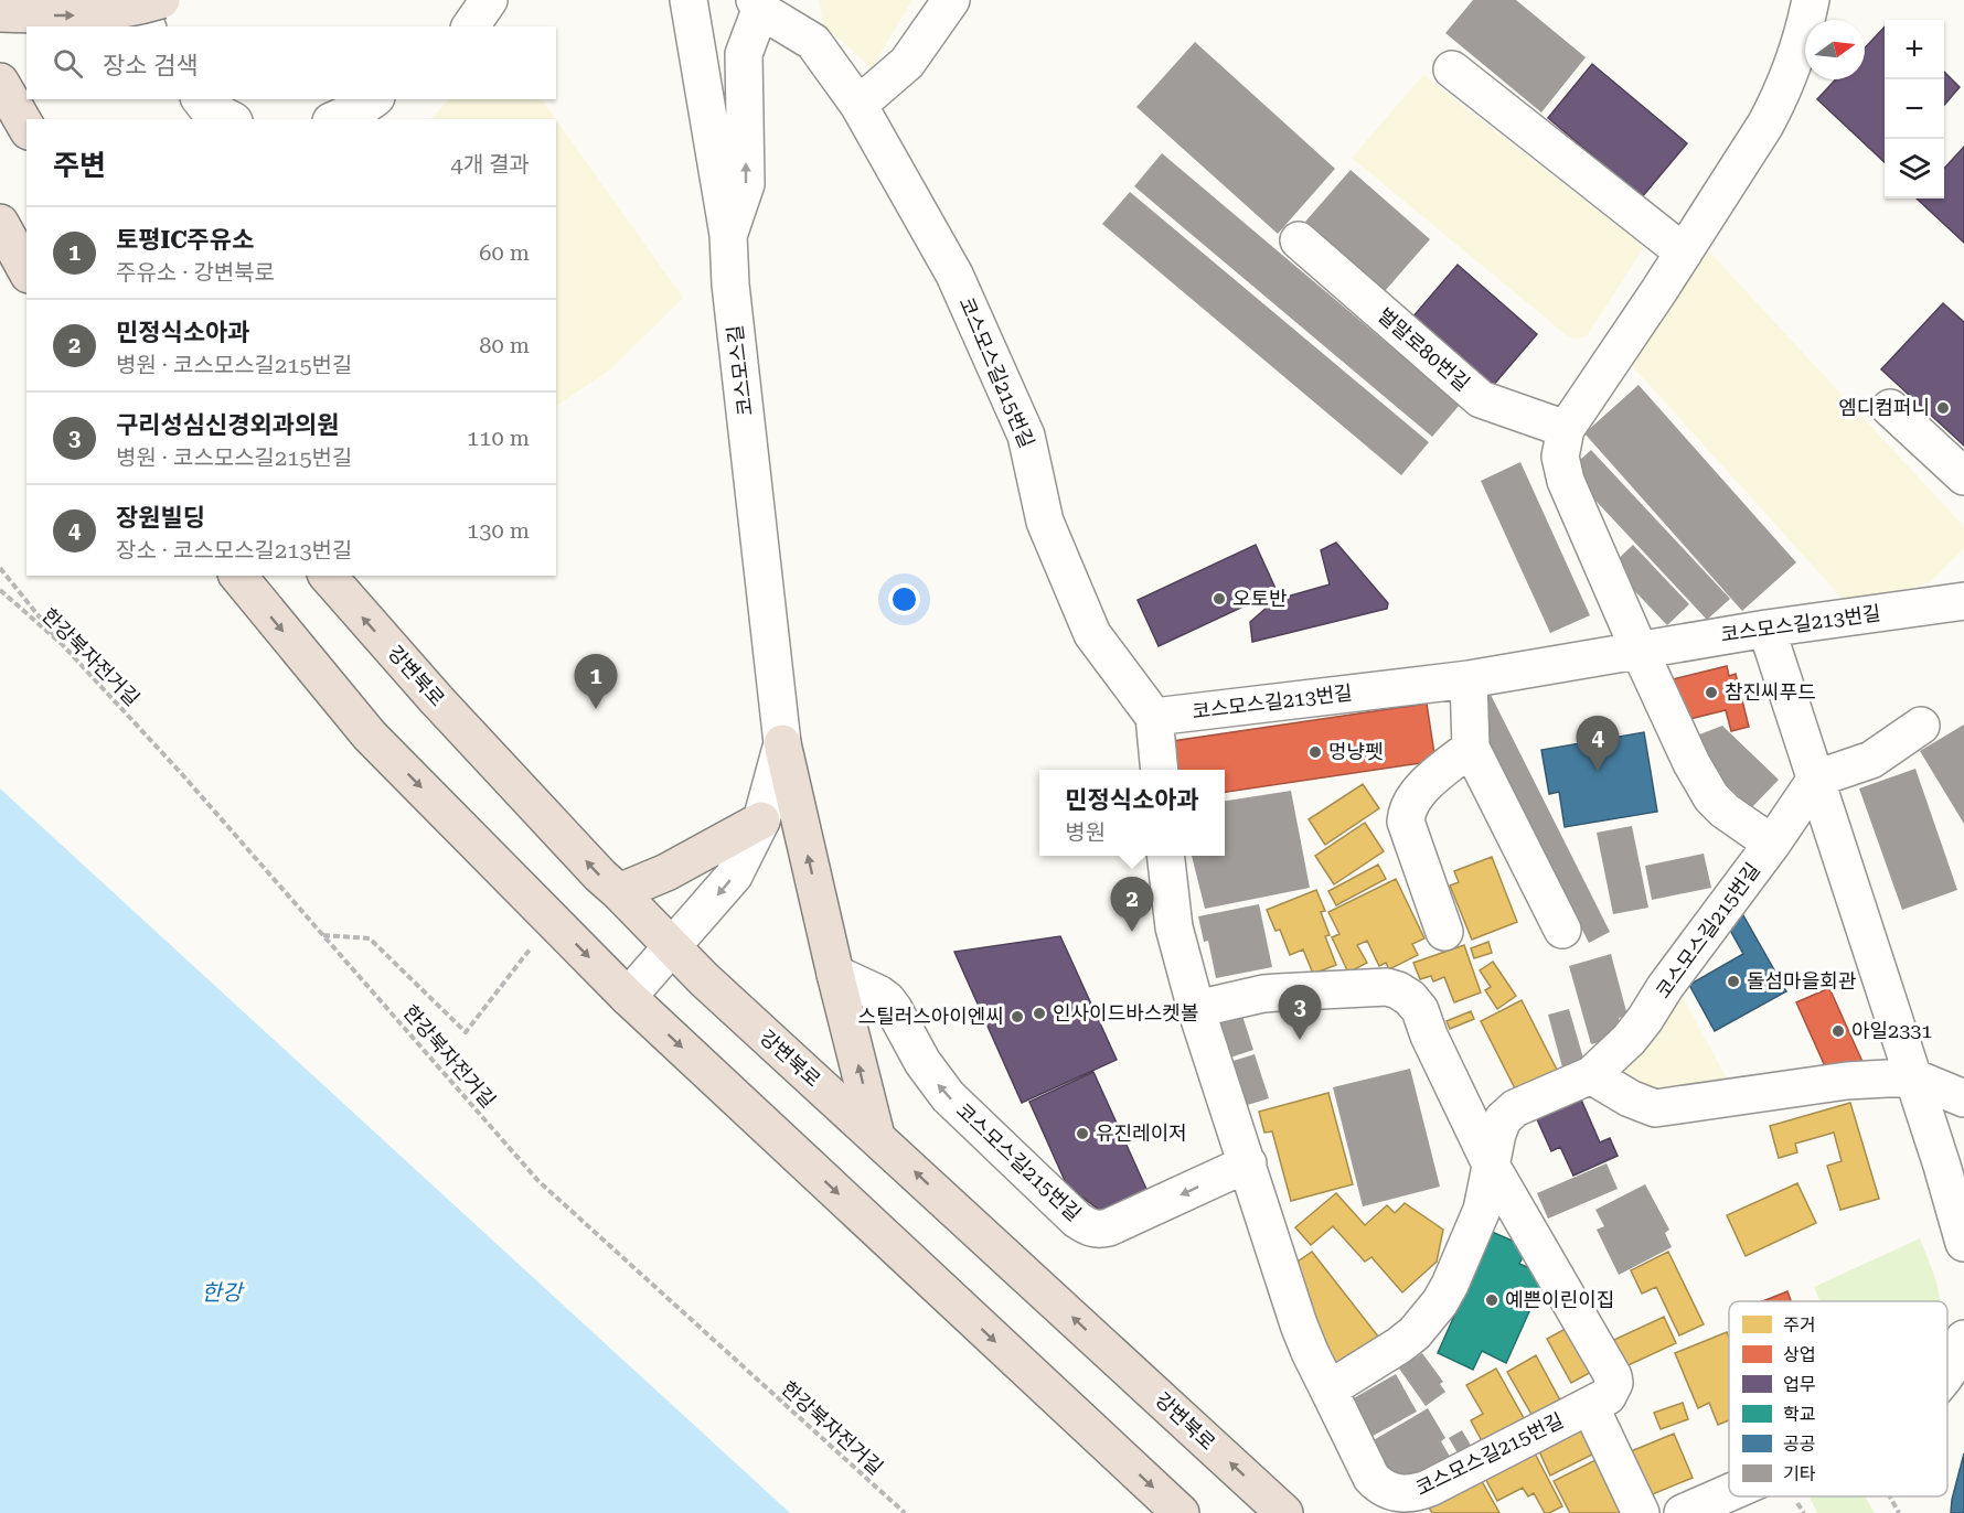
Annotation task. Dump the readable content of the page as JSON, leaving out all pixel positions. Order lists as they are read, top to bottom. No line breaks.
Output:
{"streets":{"highway":["강변북로"],"street":["벌말로80번길","코스모스길","코스모스길215번길","코스모스길213번길"],"path":["한강북자전거길"]},"crossings":[["코스모스길215번길","코스모스길213번길"]],"water":["한강"],"places":["엠디컴퍼니","오토반","참진씨푸드","멍냥펫","돌섬마을회관","인사이드바스켓볼","스틸러스아이엔씨","아일2331","유진레이저","예쁜이린이집"],"legend":["주거","상업","업무","학교","공공","기타"],"north":"right","page":{"map_buttons":["+","−"],"search":"장소 검색","heading":["주변","4개 결과"],"list":[{"mark":"1","name":"토평IC주유소","note":"주유소 · 강변북로","value":"60 m"},{"mark":"2","name":"민정식소아과","note":"병원 · 코스모스길215번길","value":"80 m"},{"mark":"3","name":"구리성심신경외과의원","note":"병원 · 코스모스길215번길","value":"110 m"},{"mark":"4","name":"장원빌딩","note":"장소 · 코스모스길213번길","value":"130 m"}],"pins":["1","4","2","3"],"popup":["민정식소아과","병원"]}}
